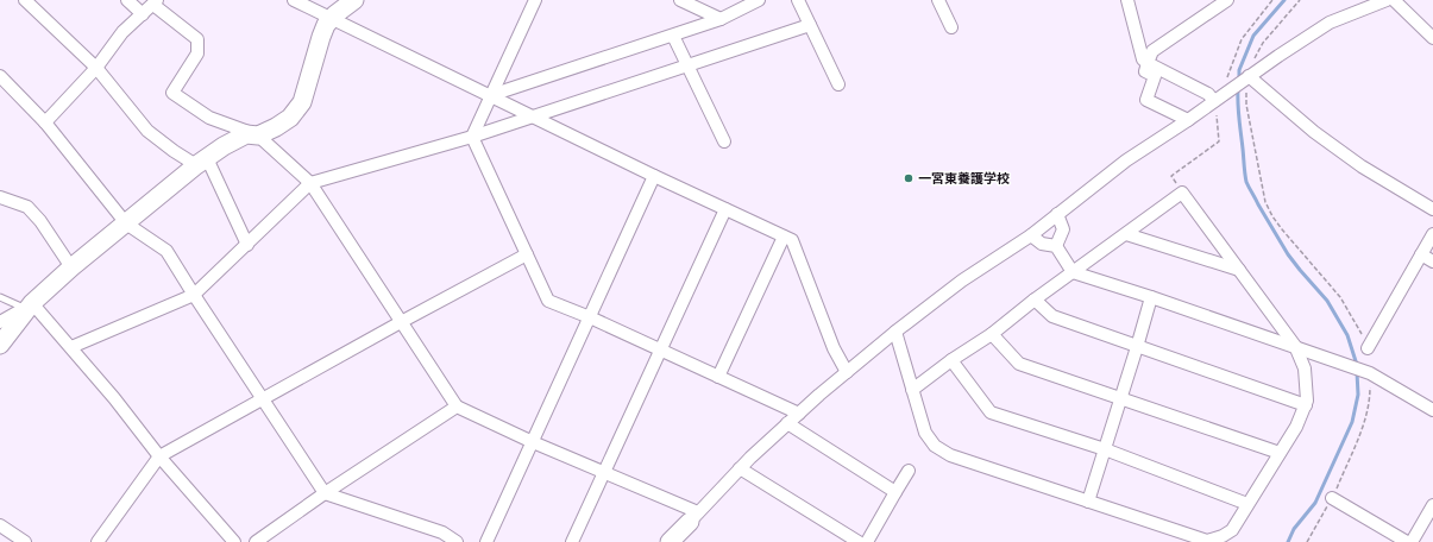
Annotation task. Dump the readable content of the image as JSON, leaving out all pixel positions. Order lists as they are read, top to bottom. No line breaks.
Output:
{"places":["一宮東養護学校"]}
